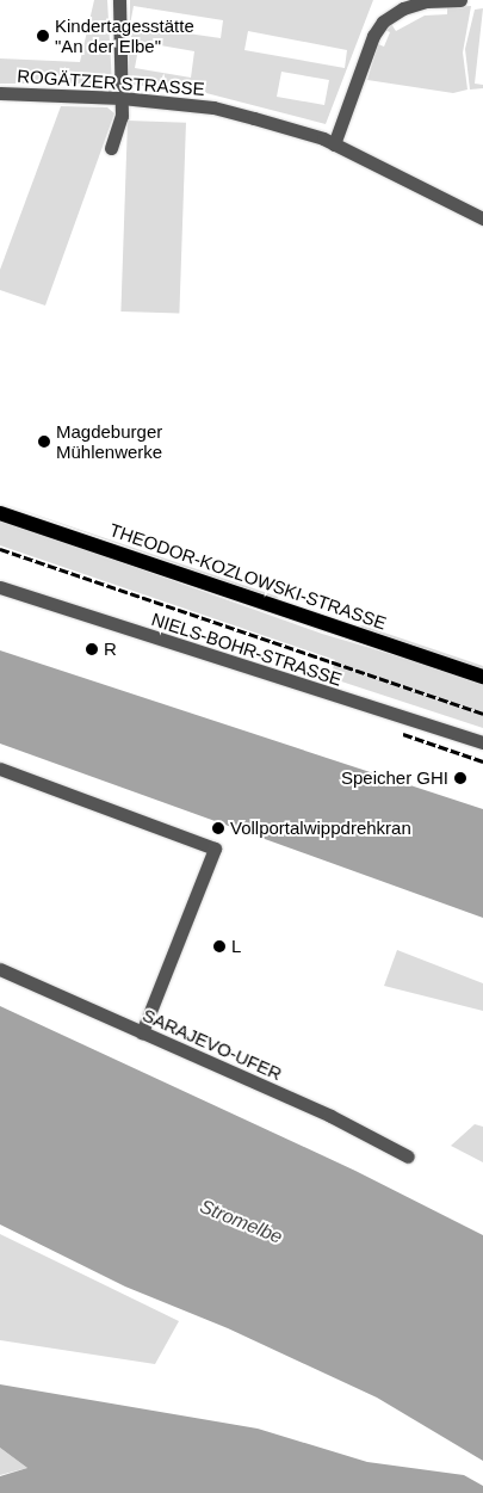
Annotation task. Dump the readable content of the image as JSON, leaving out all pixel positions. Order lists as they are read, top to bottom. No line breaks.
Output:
{"streets":{"main road":["THEODOR-KOZLOWSKI-STRASSE"],"street":["ROGÄTZER STRASSE","NIELS-BOHR-STRASSE","SARAJEVO-UFER"]},"water":["Stromelbe"],"places":["Kindertagesstätte \"An der Elbe\"","Magdeburger Mühlenwerke","R","Speicher GHI","Vollportalwippdrehkran","L"]}
